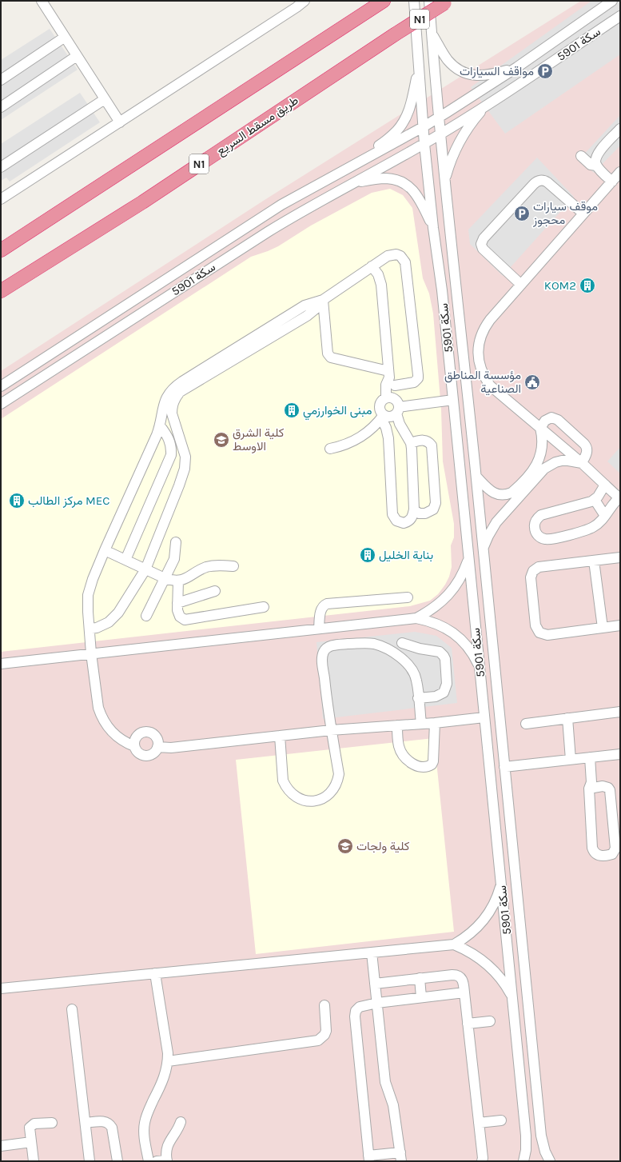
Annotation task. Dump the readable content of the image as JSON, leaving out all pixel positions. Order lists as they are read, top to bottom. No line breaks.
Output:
{"streets":{"highway":["N1","طريق مسقط السريع"],"street":["سكة 5901"]},"places":{"parking":["مواقف السيارات","موقف سيارات محجوز"],"building":["KOM2","مبنى الخوارزمي","مركز الطالب MEC","بناية الخليل"],"public building":["مؤسسة المناطق الصناعية"],"school or university":["كلية الشرق الاوسط","كلية ولجات"]}}
